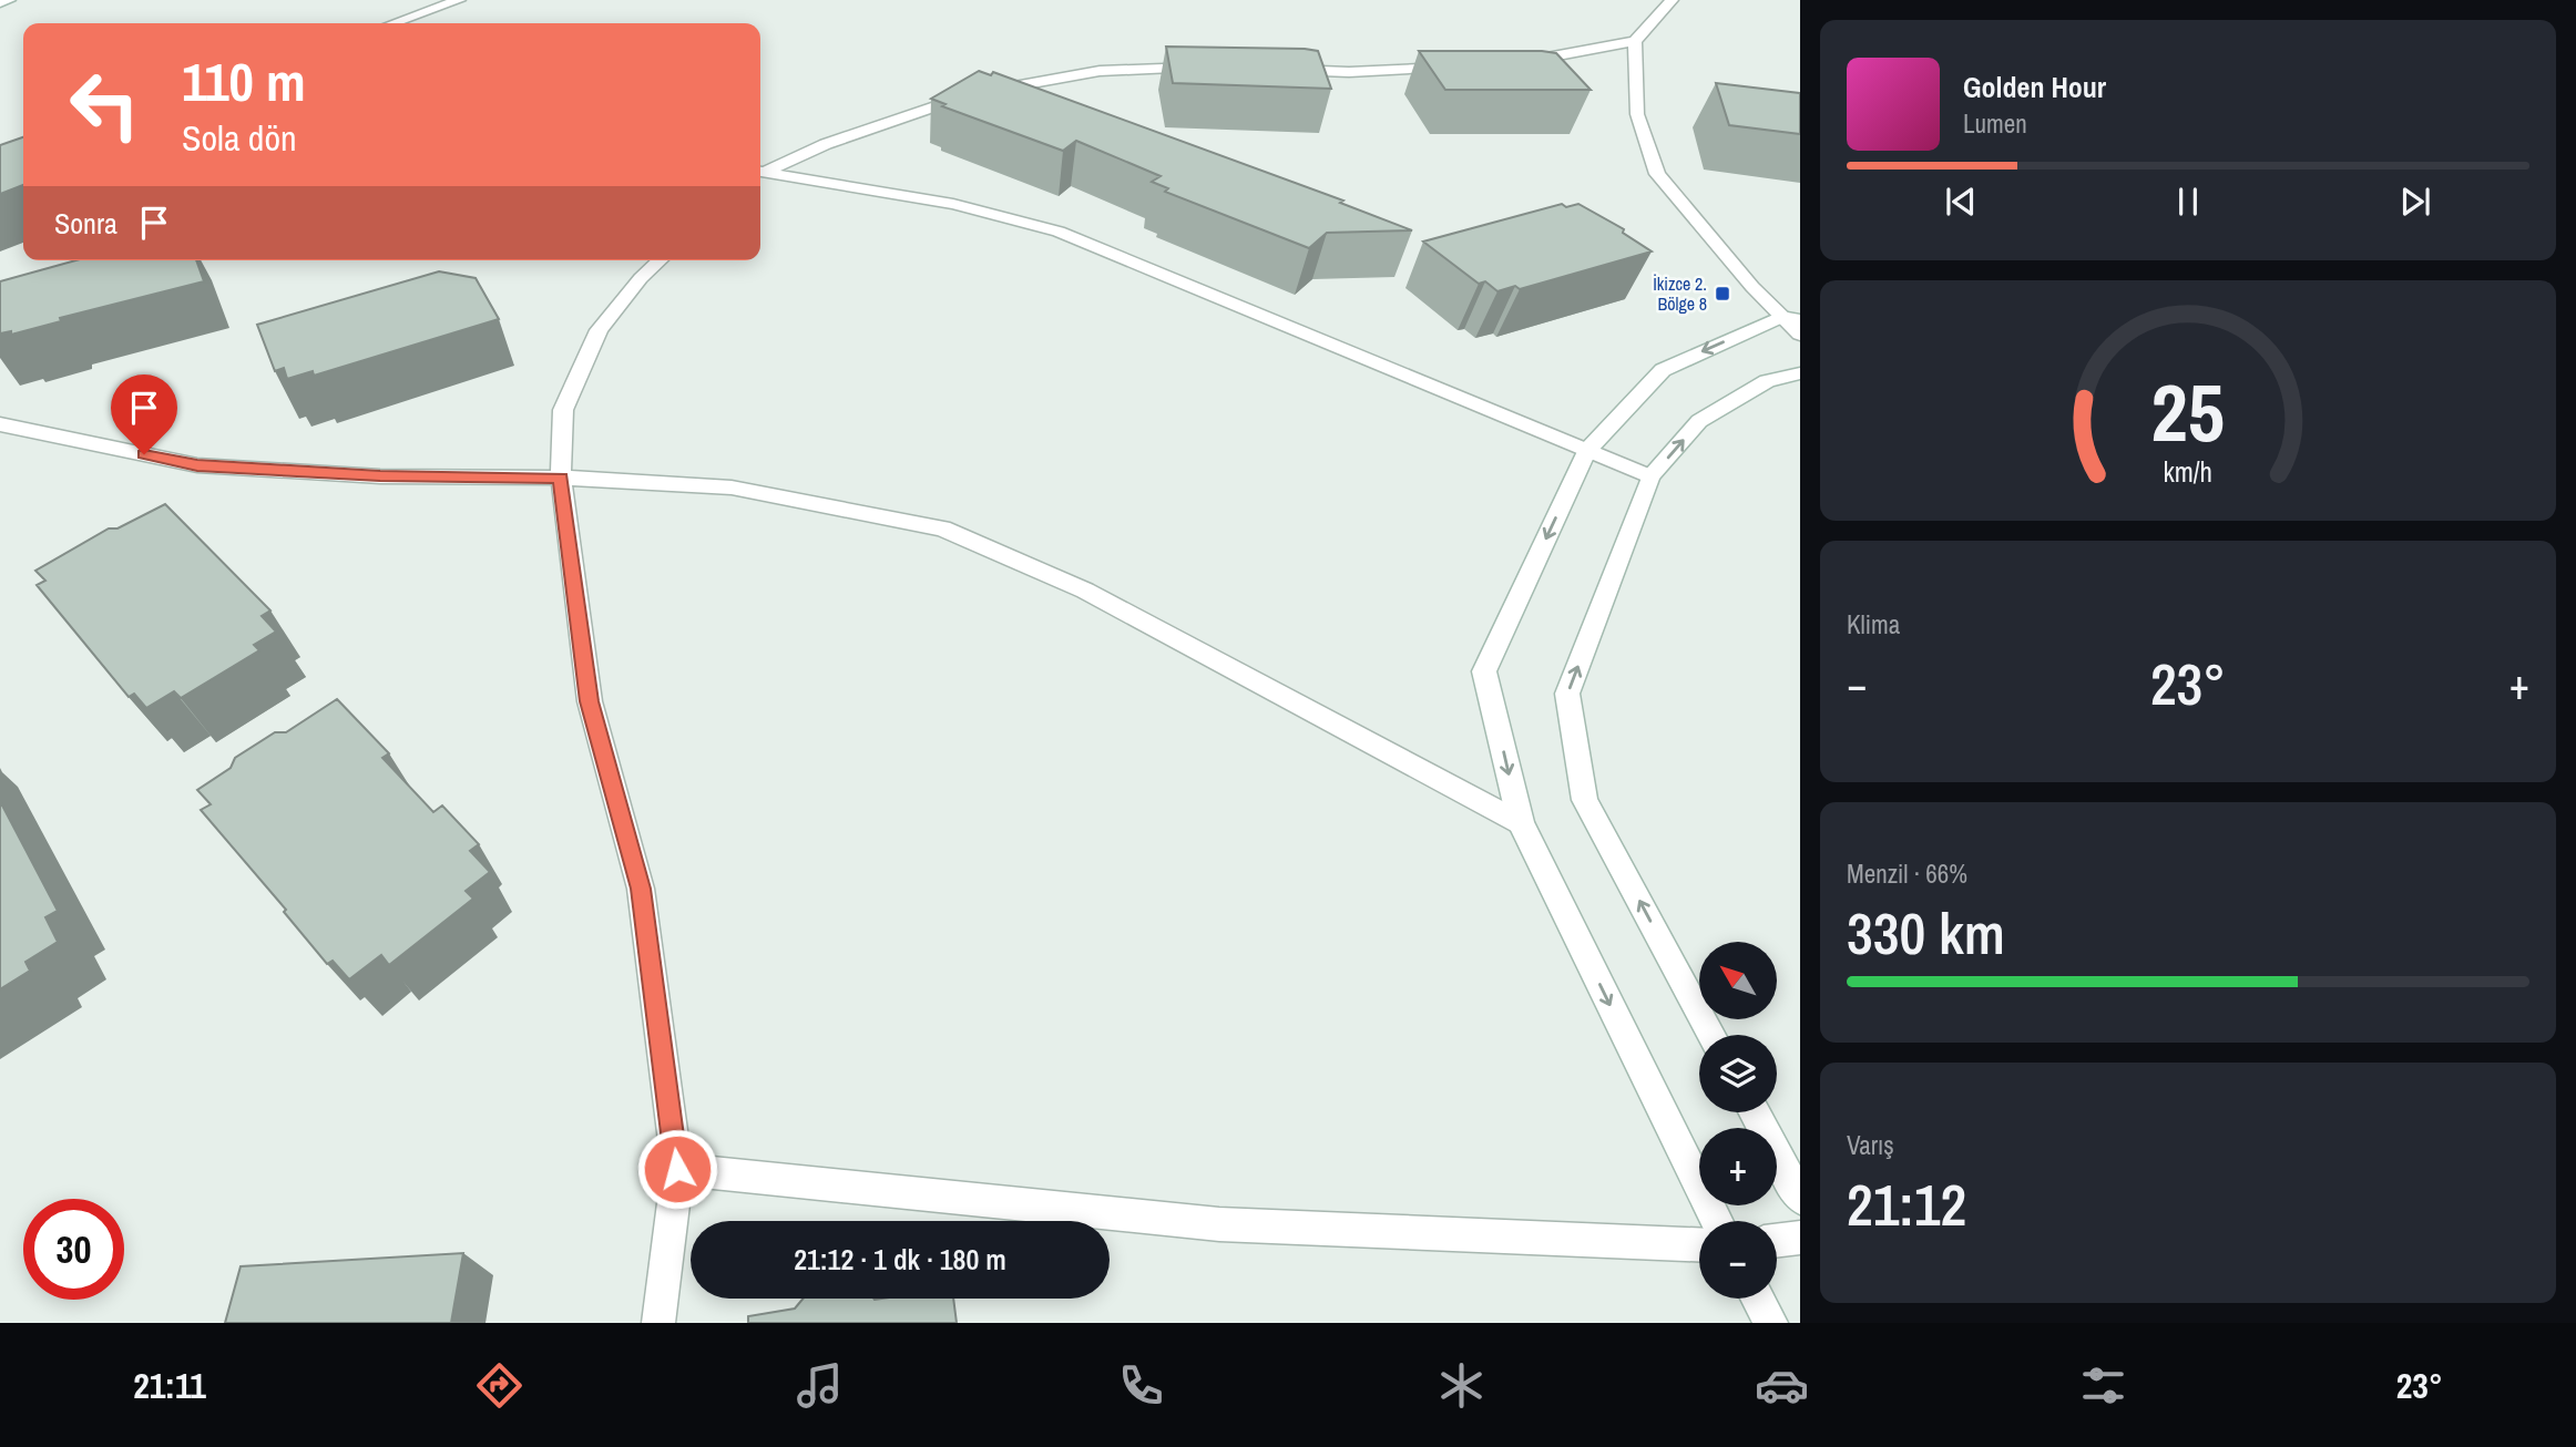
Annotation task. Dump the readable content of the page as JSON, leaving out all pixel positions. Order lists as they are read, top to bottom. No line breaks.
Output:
{"places":{"transit":["İkizce 2. Bölge 8"]},"north":"top left","page":{"turn":["110 m","Sola dön"],"song":["Golden Hour","Lumen"],"then":"Sonra","tile":["Klima",["Menzil · 66%","330 km"],["Varış","21:12"]],"heat":["−","23°","+"],"map_buttons":["+","−"],"limit":"30","trip":"21:12 · 1 dk · 180 m","tabs":["21:11","23°"],"gauge":["25","km/h"]}}
